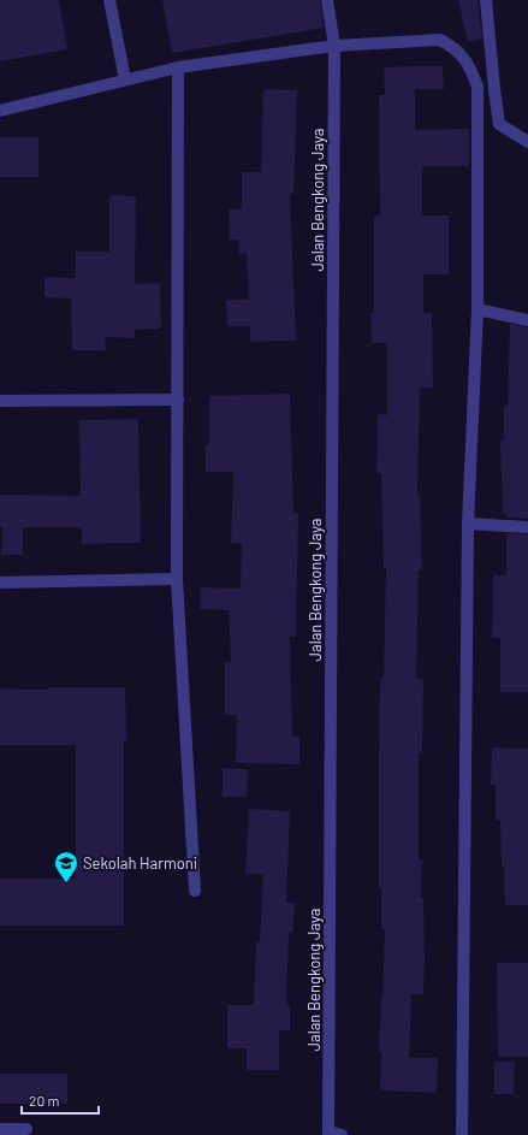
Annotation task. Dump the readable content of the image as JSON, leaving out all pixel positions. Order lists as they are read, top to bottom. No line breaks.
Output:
{"streets":{"street":["Jalan Bengkong Jaya"]},"places":{"school or university":["Sekolah Harmoni"]},"scale_bar":"20 m"}
